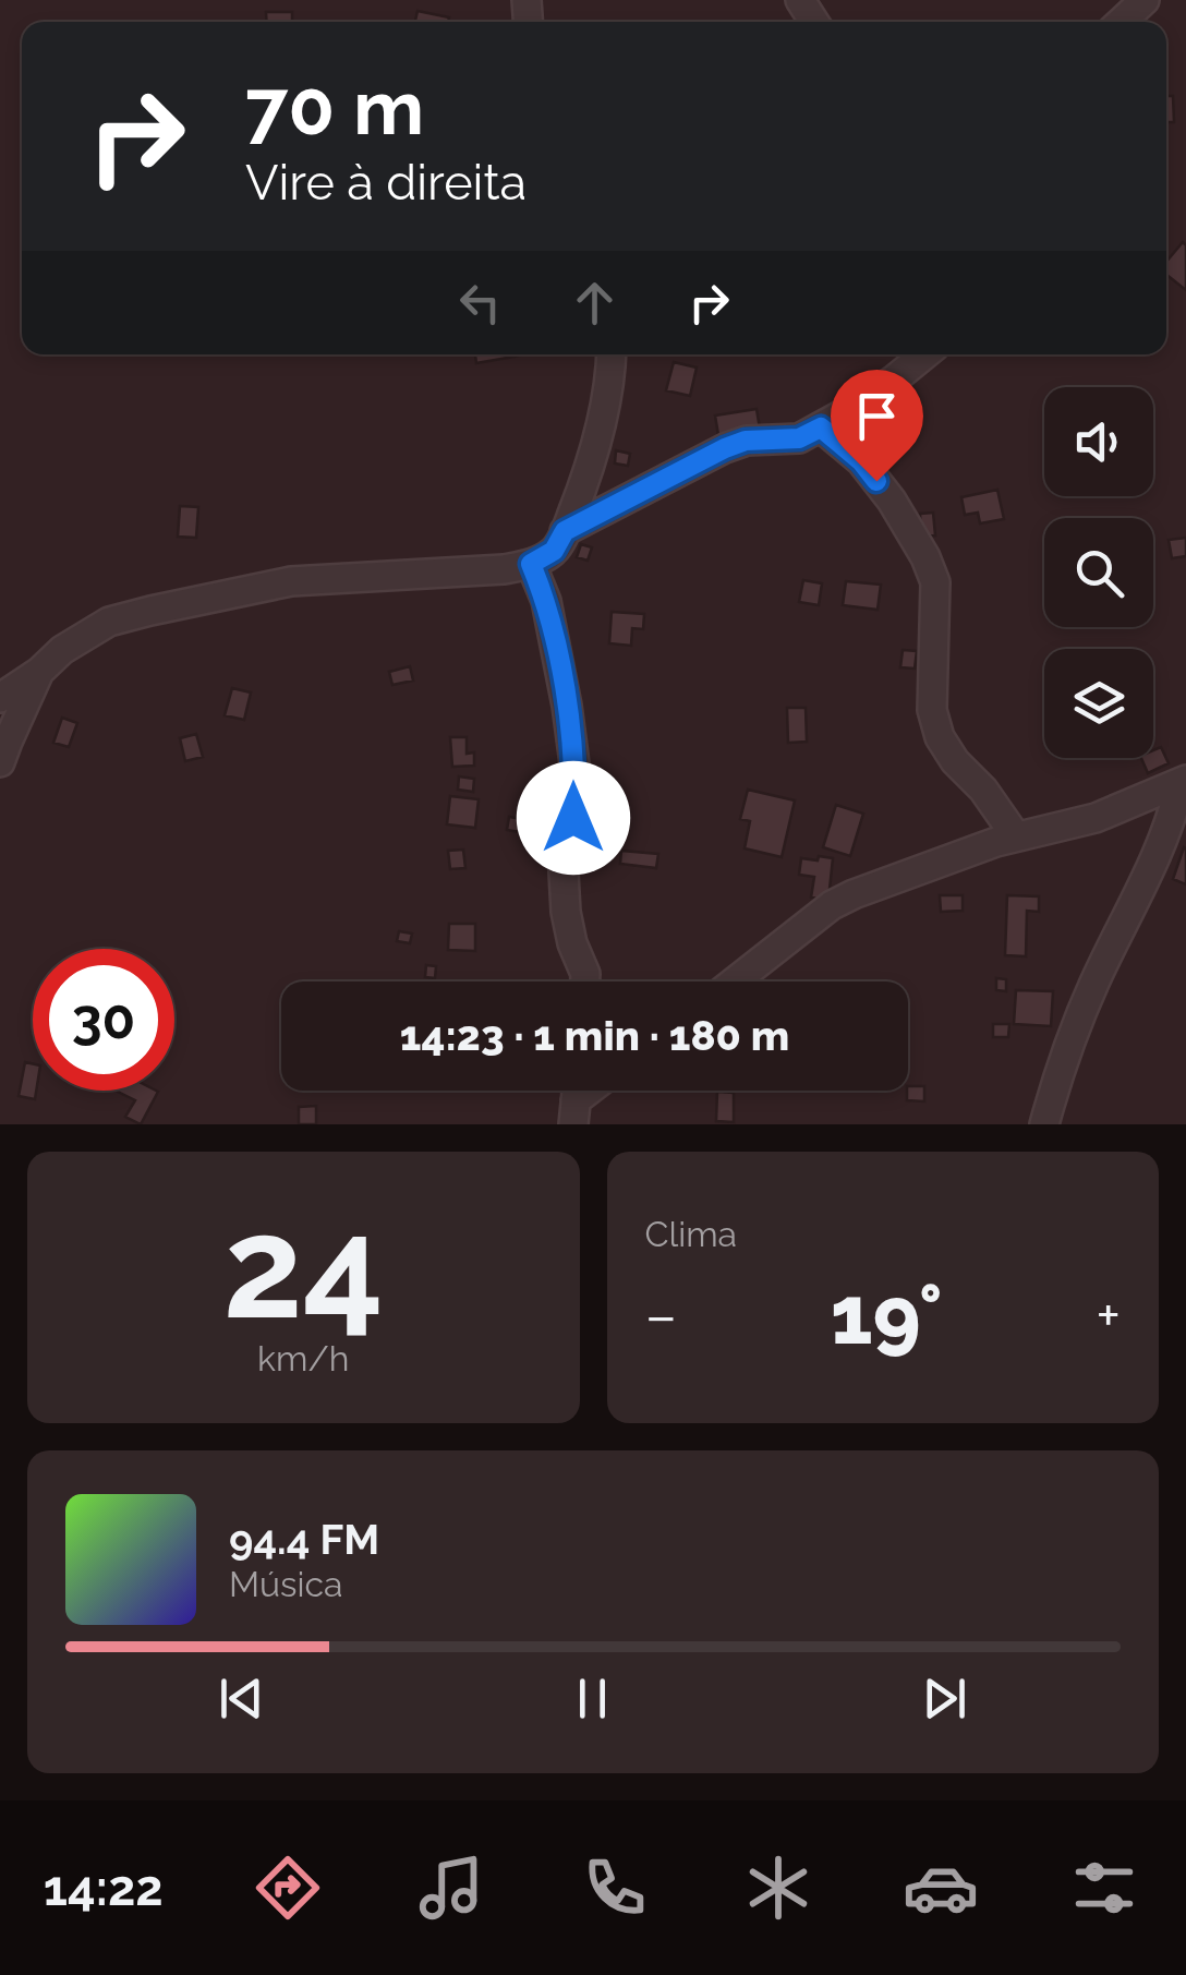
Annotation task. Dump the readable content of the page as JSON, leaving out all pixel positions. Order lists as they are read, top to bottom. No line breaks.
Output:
{"page":{"turn":["70 m","Vire à direita"],"limit":"30","trip":"14:23 · 1 min · 180 m","tile":[["24","km/h"],"Clima"],"heat":["−","19°","+"],"song":["94.4 FM","Música"],"tabs":"14:22"}}
